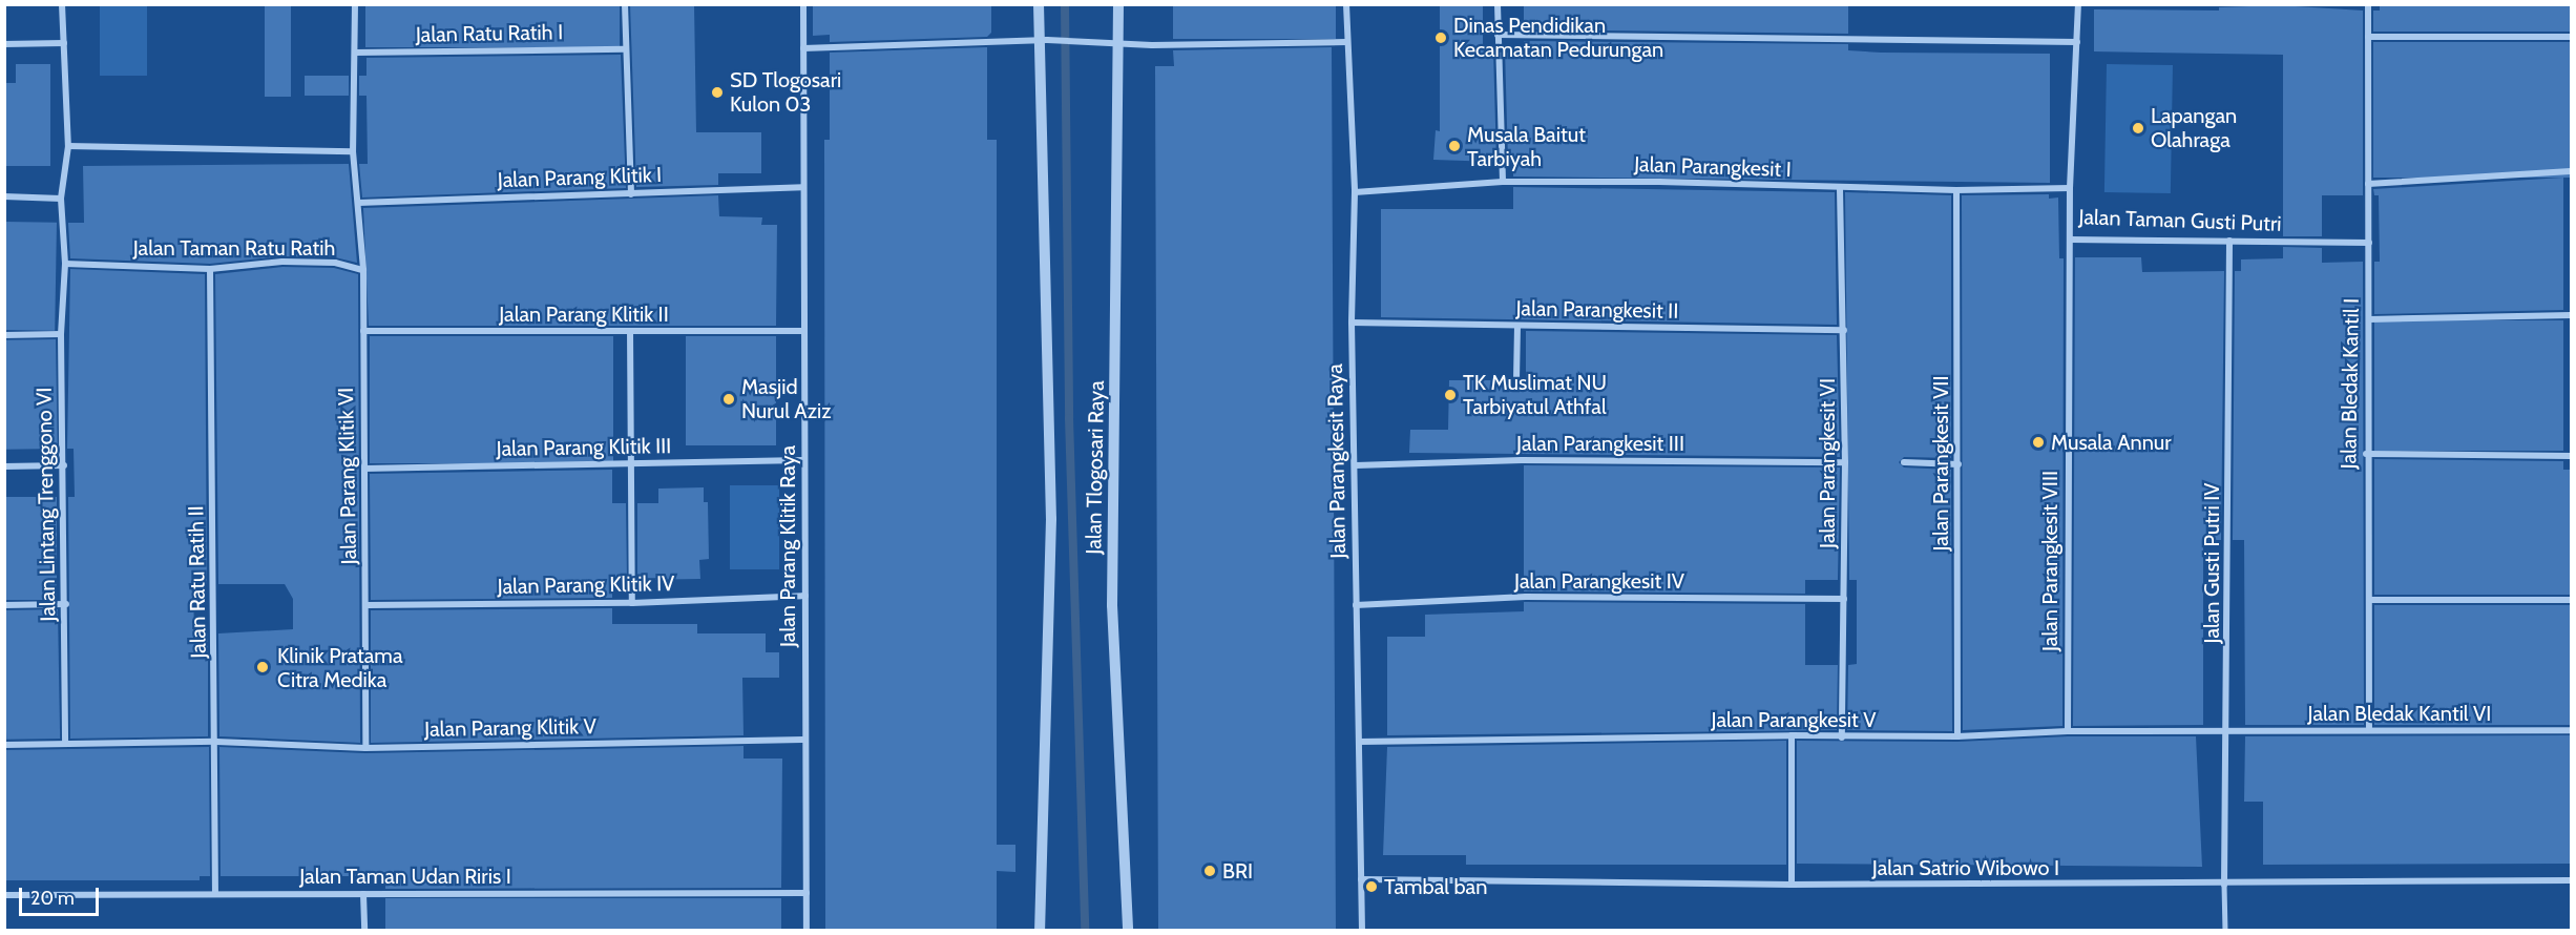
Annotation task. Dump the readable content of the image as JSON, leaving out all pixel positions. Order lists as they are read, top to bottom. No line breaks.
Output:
{"streets":{"street":["Jalan Ratu Ratih I","Jalan Parangkesit I","Jalan Parang Klitik I","Jalan Taman Gusti Putri","Jalan Taman Ratu Ratih","Jalan Parangkesit II","Jalan Parang Klitik II","Jalan Bledak Kantil I","Jalan Parangkesit III","Jalan Parang Klitik III","Jalan Parangkesit Raya","Jalan Parangkesit VI","Jalan Parangkesit VII","Jalan Tlogosari Raya","Jalan Parang Klitik VI","Jalan Lintang Trenggono VI","Jalan Parang Klitik Raya","Jalan Parangkesit VIII","Jalan Gusti Putri IV","Jalan Parangkesit IV","Jalan Ratu Ratih II","Jalan Parang Klitik IV","Jalan Bledak Kantil VI","Jalan Parangkesit V","Jalan Parang Klitik V","Jalan Satrio Wibowo I","Jalan Taman Udan Riris I"]},"crossings":[["Jalan Ratu Ratih I","Jalan Parang Klitik VI"],["Jalan Parangkesit I","Jalan Taman Gusti Putri"],["Jalan Parangkesit I","Jalan Parangkesit Raya"],["Jalan Parangkesit I","Jalan Parangkesit VI"],["Jalan Parangkesit I","Jalan Parangkesit VII"],["Jalan Parang Klitik I","Jalan Parang Klitik VI"],["Jalan Parang Klitik I","Jalan Parang Klitik Raya"],["Jalan Taman Gusti Putri","Jalan Bledak Kantil I"],["Jalan Taman Gusti Putri","Jalan Parangkesit VIII"],["Jalan Taman Gusti Putri","Jalan Gusti Putri IV"],["Jalan Taman Ratu Ratih","Jalan Parang Klitik VI"],["Jalan Taman Ratu Ratih","Jalan Lintang Trenggono VI"],["Jalan Taman Ratu Ratih","Jalan Ratu Ratih II"],["Jalan Parangkesit II","Jalan Parangkesit Raya"],["Jalan Parangkesit II","Jalan Parangkesit VI"],["Jalan Parang Klitik II","Jalan Parang Klitik VI"],["Jalan Parang Klitik II","Jalan Parang Klitik Raya"],["Jalan Bledak Kantil I","Jalan Bledak Kantil VI"],["Jalan Parangkesit III","Jalan Parangkesit Raya"],["Jalan Parangkesit III","Jalan Parangkesit VI"],["Jalan Parang Klitik III","Jalan Parang Klitik VI"],["Jalan Parang Klitik III","Jalan Parang Klitik Raya"],["Jalan Parangkesit Raya","Jalan Parangkesit IV"],["Jalan Parangkesit Raya","Jalan Parangkesit V"],["Jalan Parangkesit Raya","Jalan Satrio Wibowo I"],["Jalan Parangkesit VI","Jalan Parangkesit IV"],["Jalan Parangkesit VI","Jalan Parangkesit V"],["Jalan Parangkesit VII","Jalan Parangkesit V"],["Jalan Parang Klitik VI","Jalan Parang Klitik IV"],["Jalan Parang Klitik VI","Jalan Parang Klitik V"],["Jalan Lintang Trenggono VI","Jalan Parang Klitik V"],["Jalan Parang Klitik Raya","Jalan Parang Klitik IV"],["Jalan Parang Klitik Raya","Jalan Parang Klitik V"],["Jalan Parang Klitik Raya","Jalan Taman Udan Riris I"],["Jalan Parangkesit VIII","Jalan Parangkesit V"],["Jalan Gusti Putri IV","Jalan Bledak Kantil VI"],["Jalan Gusti Putri IV","Jalan Parangkesit V"],["Jalan Gusti Putri IV","Jalan Satrio Wibowo I"],["Jalan Ratu Ratih II","Jalan Parang Klitik V"],["Jalan Ratu Ratih II","Jalan Taman Udan Riris I"],["Jalan Bledak Kantil VI","Jalan Parangkesit V"]],"places":["Dinas Pendidikan Kecamatan Pedurungan","SD Tlogosari Kulon 03","Lapangan Olahraga","Musala Baitut Tarbiyah","TK Muslimat NU Tarbiyatul Athfal","Masjid Nurul Aziz","Musala Annur","Klinik Pratama Citra Medika","BRI","Tambal ban"],"scale_bar":"20 m"}
